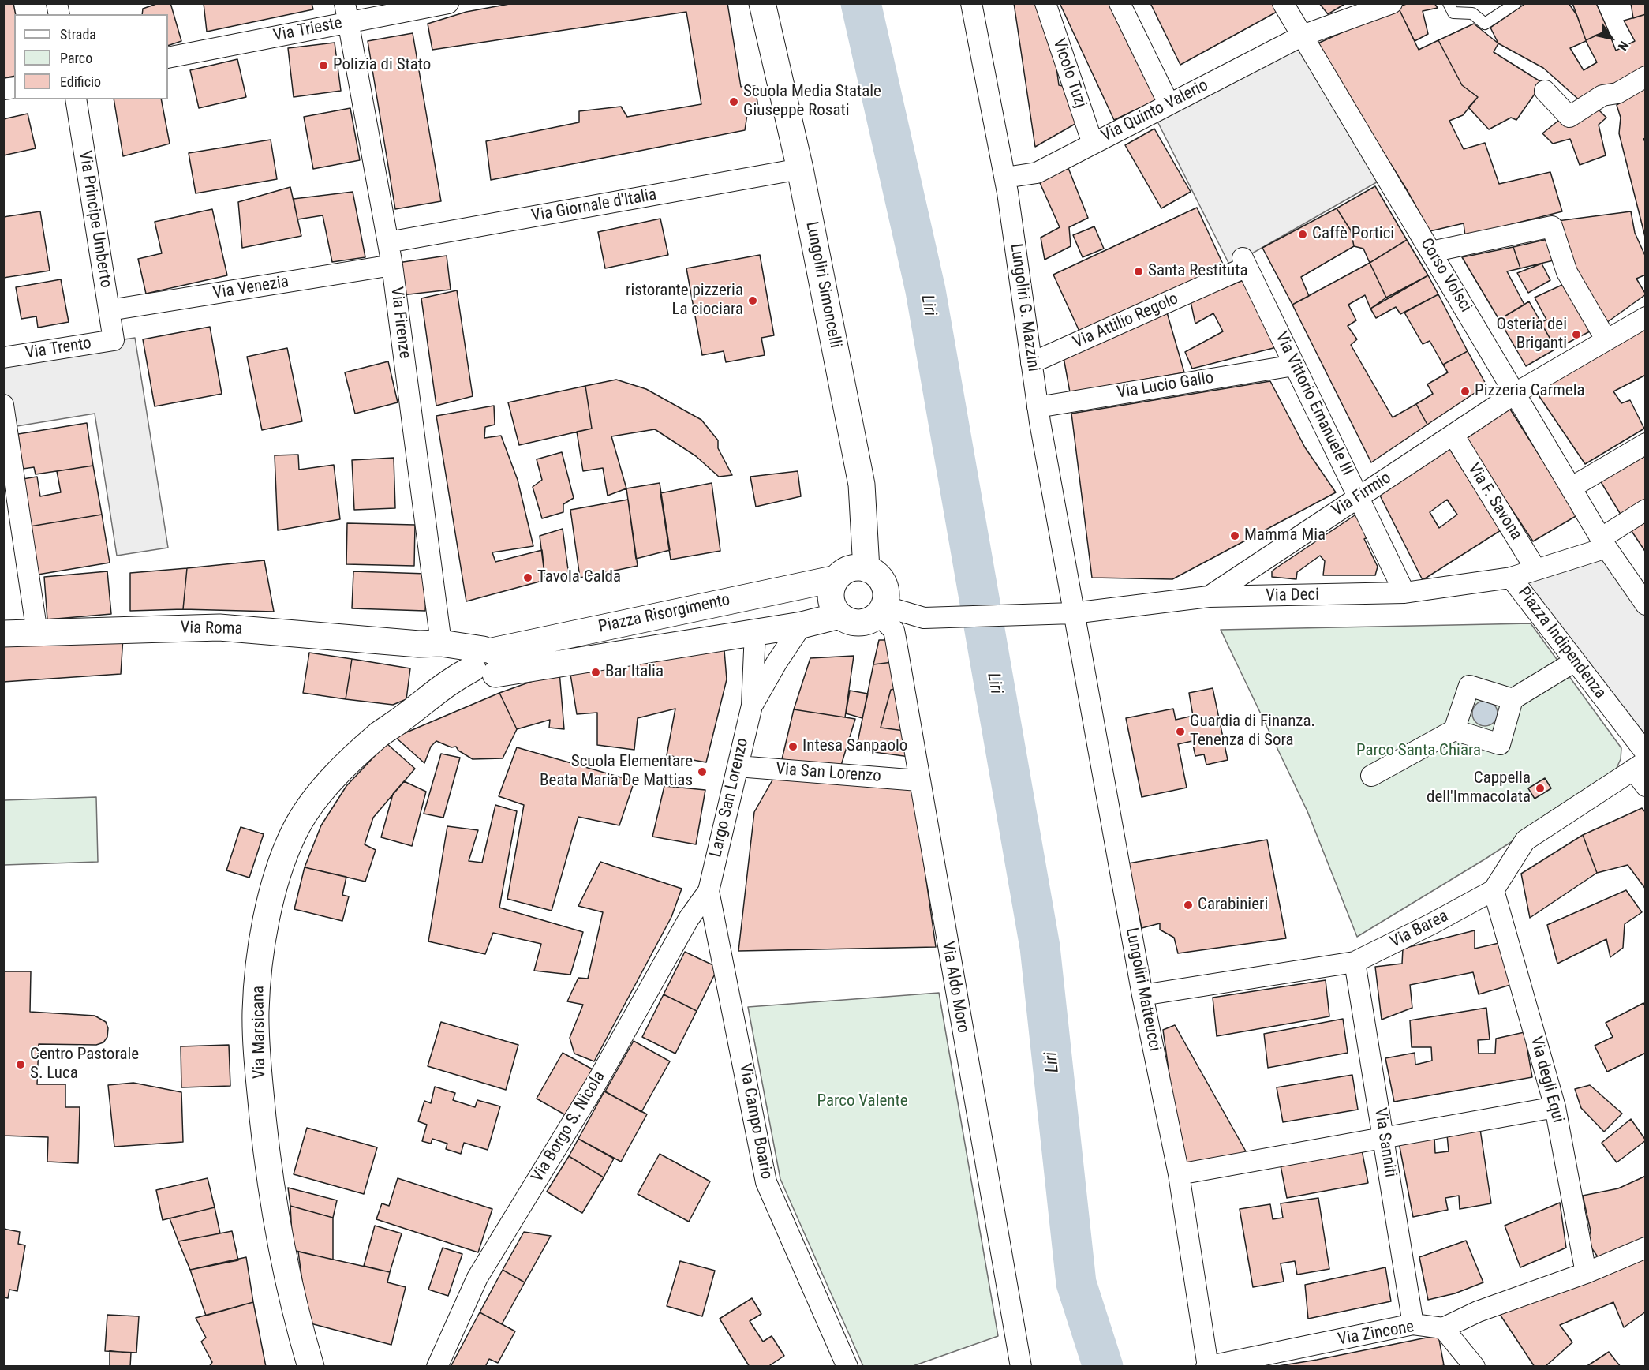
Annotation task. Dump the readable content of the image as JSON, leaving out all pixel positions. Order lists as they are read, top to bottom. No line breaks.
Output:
{"streets":{"main road":["Lungoliri Simoncelli","Piazza Risorgimento","Via Roma","Via Marsicana"],"street":["Via Trieste","Vicolo Tuzj","Via Quinto Valerio","Via Giornale d'Italia","Via Principe Umberto","Corso Volsci","Via Venezia","Lungoliri G. Mazzini","Via Attilio Regolo","Via Firenze","Via Trento","Via Lucio Gallo","Via Vittorio Emanuele III","Via Firmio","Via F. Savona","Via Deci","Piazza Indipendenza","Via San Lorenzo","Largo San Lorenzo","Via Barea","Via Aldo Moro","Lungoliri Matteucci","Via degli Equi","Via Campo Boario","Via Borgo S. Nicola","Via Sanniti","Via Zincone"]},"crossings":[["Via Trieste","Via Firenze"],["Vicolo Tuzj","Via Quinto Valerio"],["Via Quinto Valerio","Corso Volsci"],["Via Quinto Valerio","Lungoliri G. Mazzini"],["Via Giornale d'Italia","Lungoliri Simoncelli"],["Via Giornale d'Italia","Via Firenze"],["Via Principe Umberto","Via Venezia"],["Via Principe Umberto","Via Trento"],["Corso Volsci","Via Firmio"],["Corso Volsci","Piazza Indipendenza"],["Lungoliri Simoncelli","Via Deci"],["Lungoliri Simoncelli","Piazza Risorgimento"],["Lungoliri Simoncelli","Via Aldo Moro"],["Via Venezia","Via Firenze"],["Lungoliri G. Mazzini","Via Attilio Regolo"],["Lungoliri G. Mazzini","Via Lucio Gallo"],["Lungoliri G. Mazzini","Via Deci"],["Lungoliri G. Mazzini","Lungoliri Matteucci"],["Via Attilio Regolo","Via Vittorio Emanuele III"],["Via Firenze","Via Roma"],["Via Lucio Gallo","Via Vittorio Emanuele III"],["Via Vittorio Emanuele III","Via Firmio"],["Via Vittorio Emanuele III","Via Deci"],["Via Firmio","Via F. Savona"],["Via Firmio","Via Deci"],["Via F. Savona","Piazza Indipendenza"],["Via Deci","Piazza Risorgimento"],["Via Deci","Piazza Indipendenza"],["Via Deci","Via Aldo Moro"],["Via Deci","Lungoliri Matteucci"],["Piazza Risorgimento","Largo San Lorenzo"],["Piazza Risorgimento","Via Aldo Moro"],["Piazza Risorgimento","Via Marsicana"],["Via San Lorenzo","Largo San Lorenzo"],["Via San Lorenzo","Via Aldo Moro"],["Largo San Lorenzo","Via Campo Boario"],["Largo San Lorenzo","Via Borgo S. Nicola"],["Via Barea","Lungoliri Matteucci"],["Via Barea","Via degli Equi"],["Via Barea","Via Sanniti"],["Lungoliri Matteucci","Via Zincone"],["Via Campo Boario","Via Borgo S. Nicola"],["Via Sanniti","Via Zincone"]],"water":["Liri"],"parks":["Parco Santa Chiara","Parco Valente"],"places":["Polizia di Stato","Scuola Media Statale Giuseppe Rosati","Caffè Portici","Santa Restituta","ristorante pizzeria La ciociara","Osteria dei Briganti","Pizzeria Carmela","Mamma Mia","Tavola Calda","Bar Italia","Guardia di Finanza. Tenenza di Sora","Intesa Sanpaolo","Scuola Elementare Beata Maria De Mattias","Cappella dell'Immacolata","Carabinieri","Centro Pastorale S. Luca"],"legend":["Strada","Parco","Edificio"],"north":"bottom right"}
